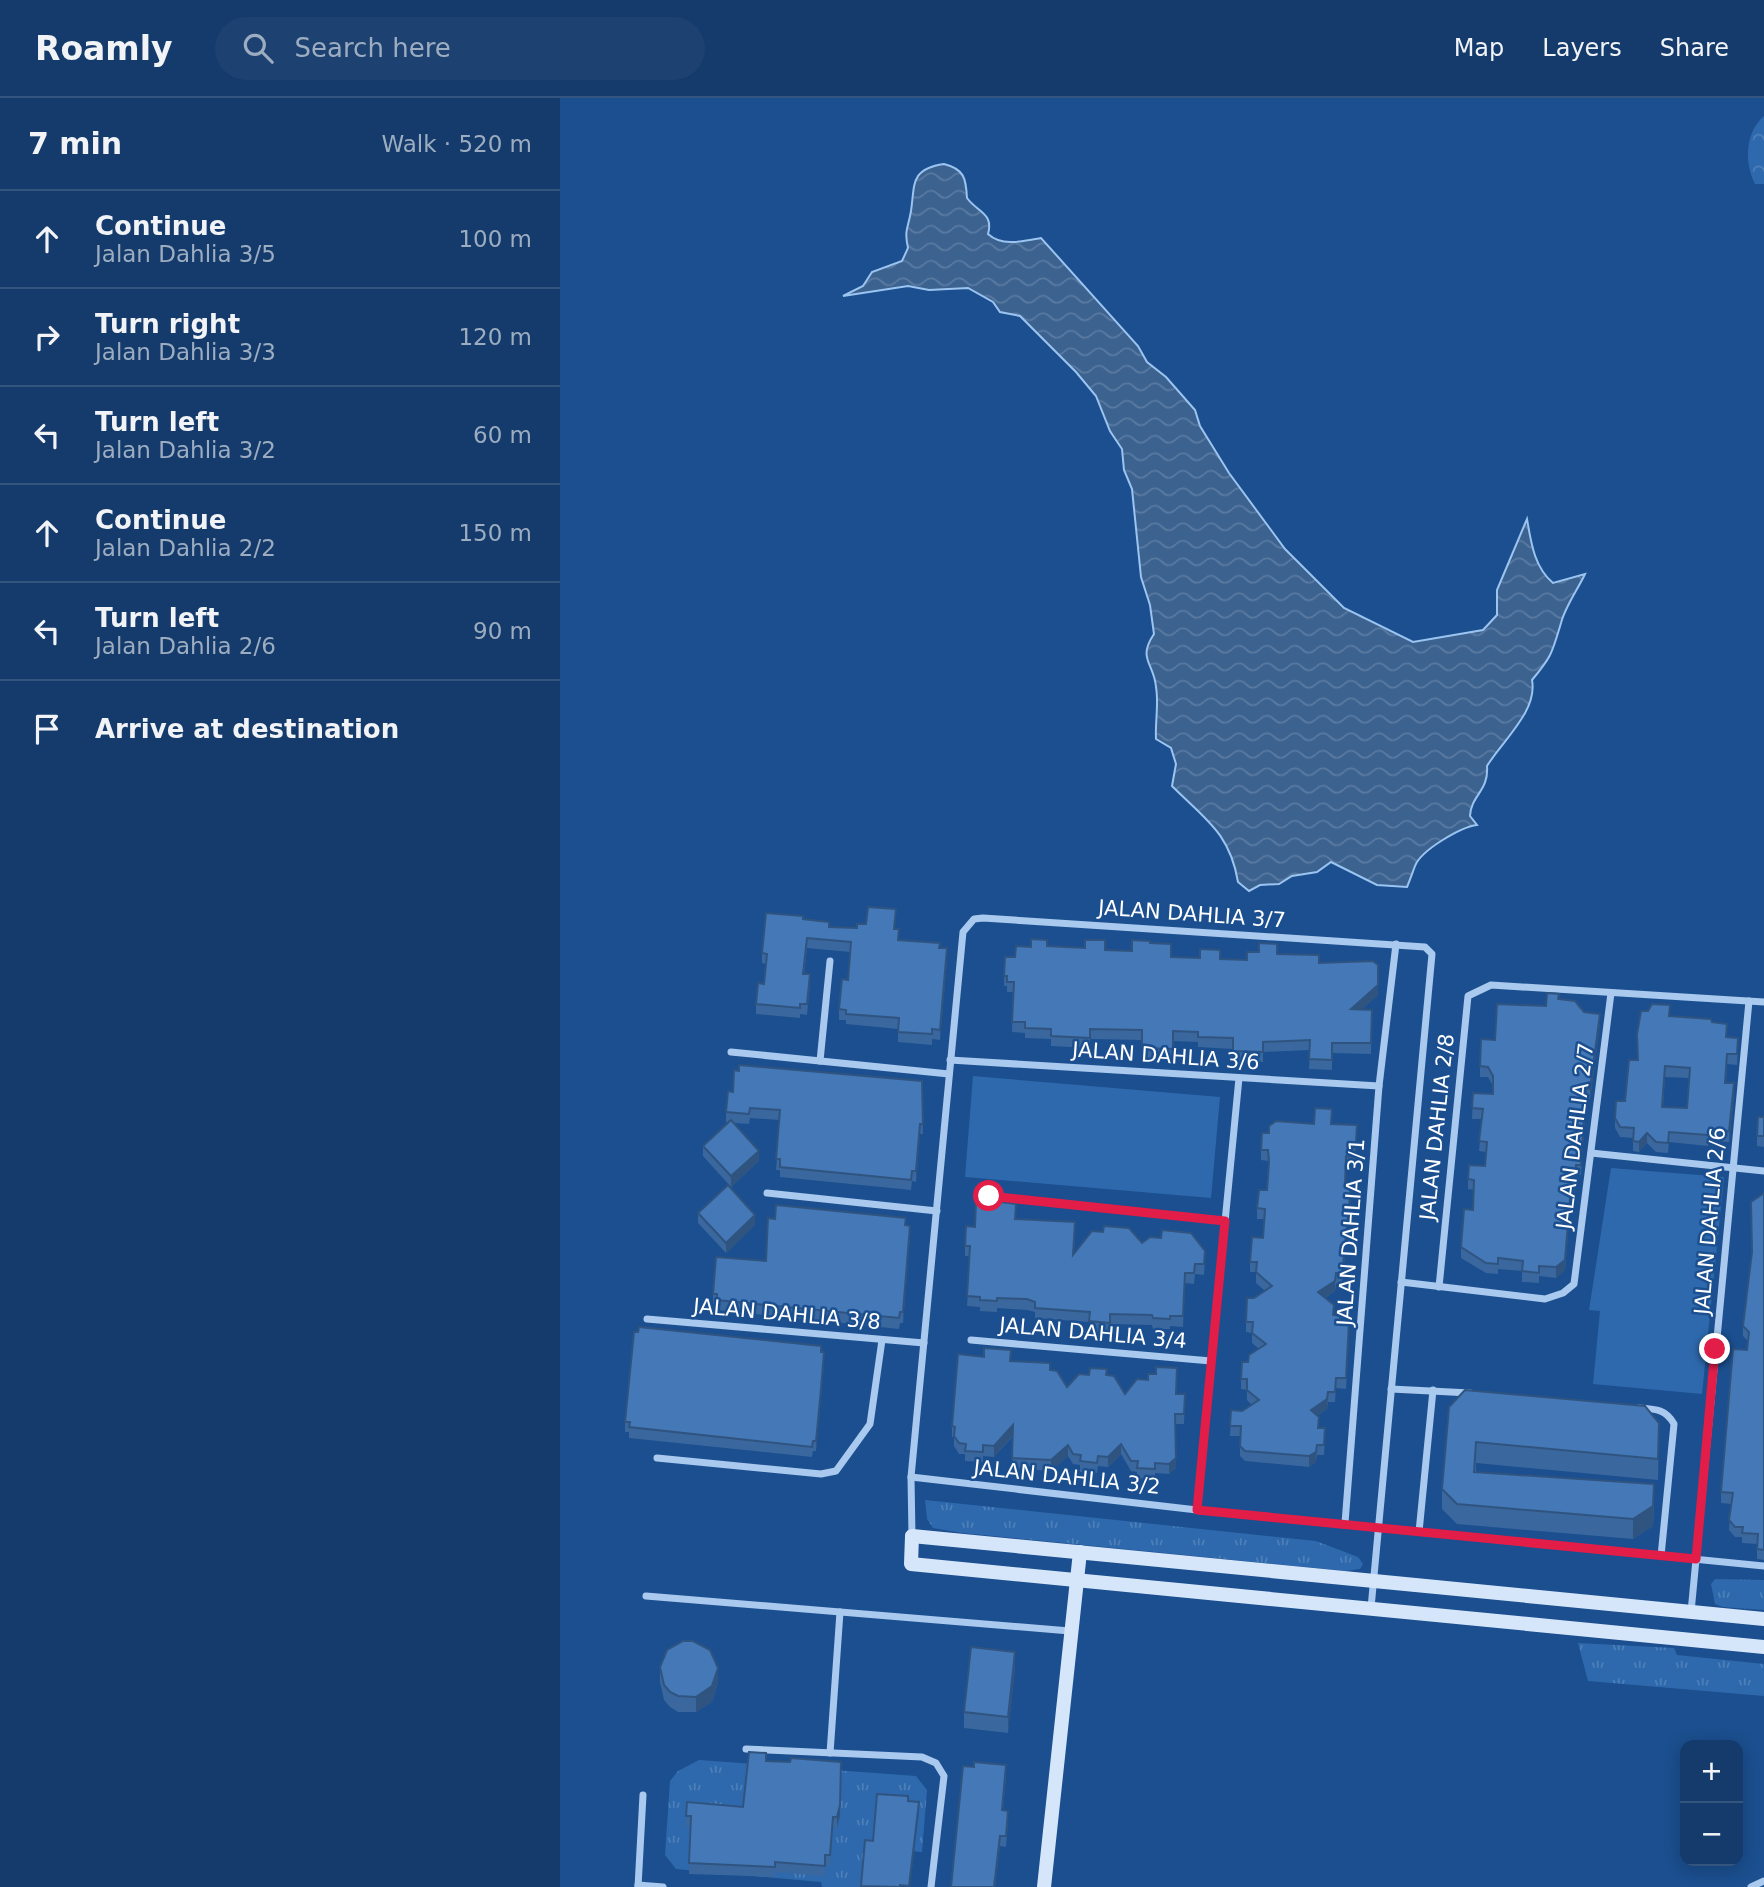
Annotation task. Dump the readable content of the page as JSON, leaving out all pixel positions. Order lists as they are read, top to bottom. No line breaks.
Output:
{"streets":{"street":["JALAN DAHLIA 3/7","JALAN DAHLIA 3/6","JALAN DAHLIA 2/8","JALAN DAHLIA 2/7","JALAN DAHLIA 2/6","JALAN DAHLIA 3/1","JALAN DAHLIA 3/8","JALAN DAHLIA 3/4","JALAN DAHLIA 3/2"]},"crossings":[["JALAN DAHLIA 3/7","JALAN DAHLIA 3/6"],["JALAN DAHLIA 3/7","JALAN DAHLIA 3/1"],["JALAN DAHLIA 3/6","JALAN DAHLIA 3/1"],["JALAN DAHLIA 2/8","JALAN DAHLIA 2/7"],["JALAN DAHLIA 2/6","JALAN DAHLIA 3/2"],["JALAN DAHLIA 3/1","JALAN DAHLIA 3/2"]],"page":{"header":"Roamly","search":"Search here","nav":["Map","Layers","Share"],"heading":["7 min","Walk · 520 m"],"list":[["Continue","Jalan Dahlia 3/5","100 m"],["Turn right","Jalan Dahlia 3/3","120 m"],["Turn left","Jalan Dahlia 3/2","60 m"],["Continue","Jalan Dahlia 2/2","150 m"],["Turn left","Jalan Dahlia 2/6","90 m"],"Arrive at destination"],"map_buttons":["+","−"]}}
